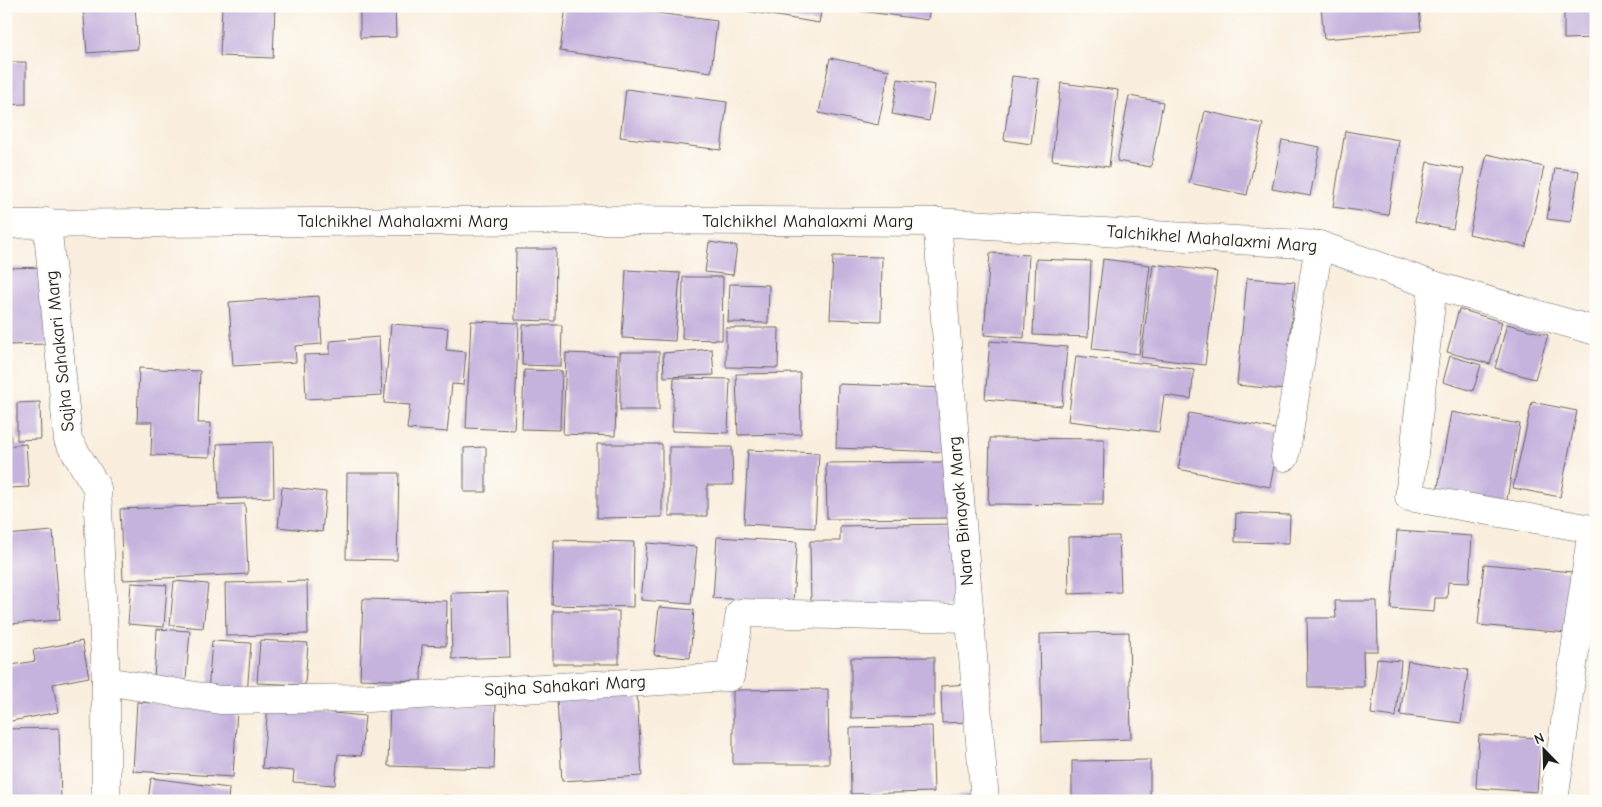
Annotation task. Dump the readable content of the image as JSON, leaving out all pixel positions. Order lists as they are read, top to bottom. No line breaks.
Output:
{"streets":{"street":["Talchikhel Mahalaxmi Marg","Sajha Sahakari Marg","Nara Binayak Marg"]},"crossings":[["Talchikhel Mahalaxmi Marg","Sajha Sahakari Marg"],["Talchikhel Mahalaxmi Marg","Nara Binayak Marg"],["Sajha Sahakari Marg","Nara Binayak Marg"]],"north":"top left"}
